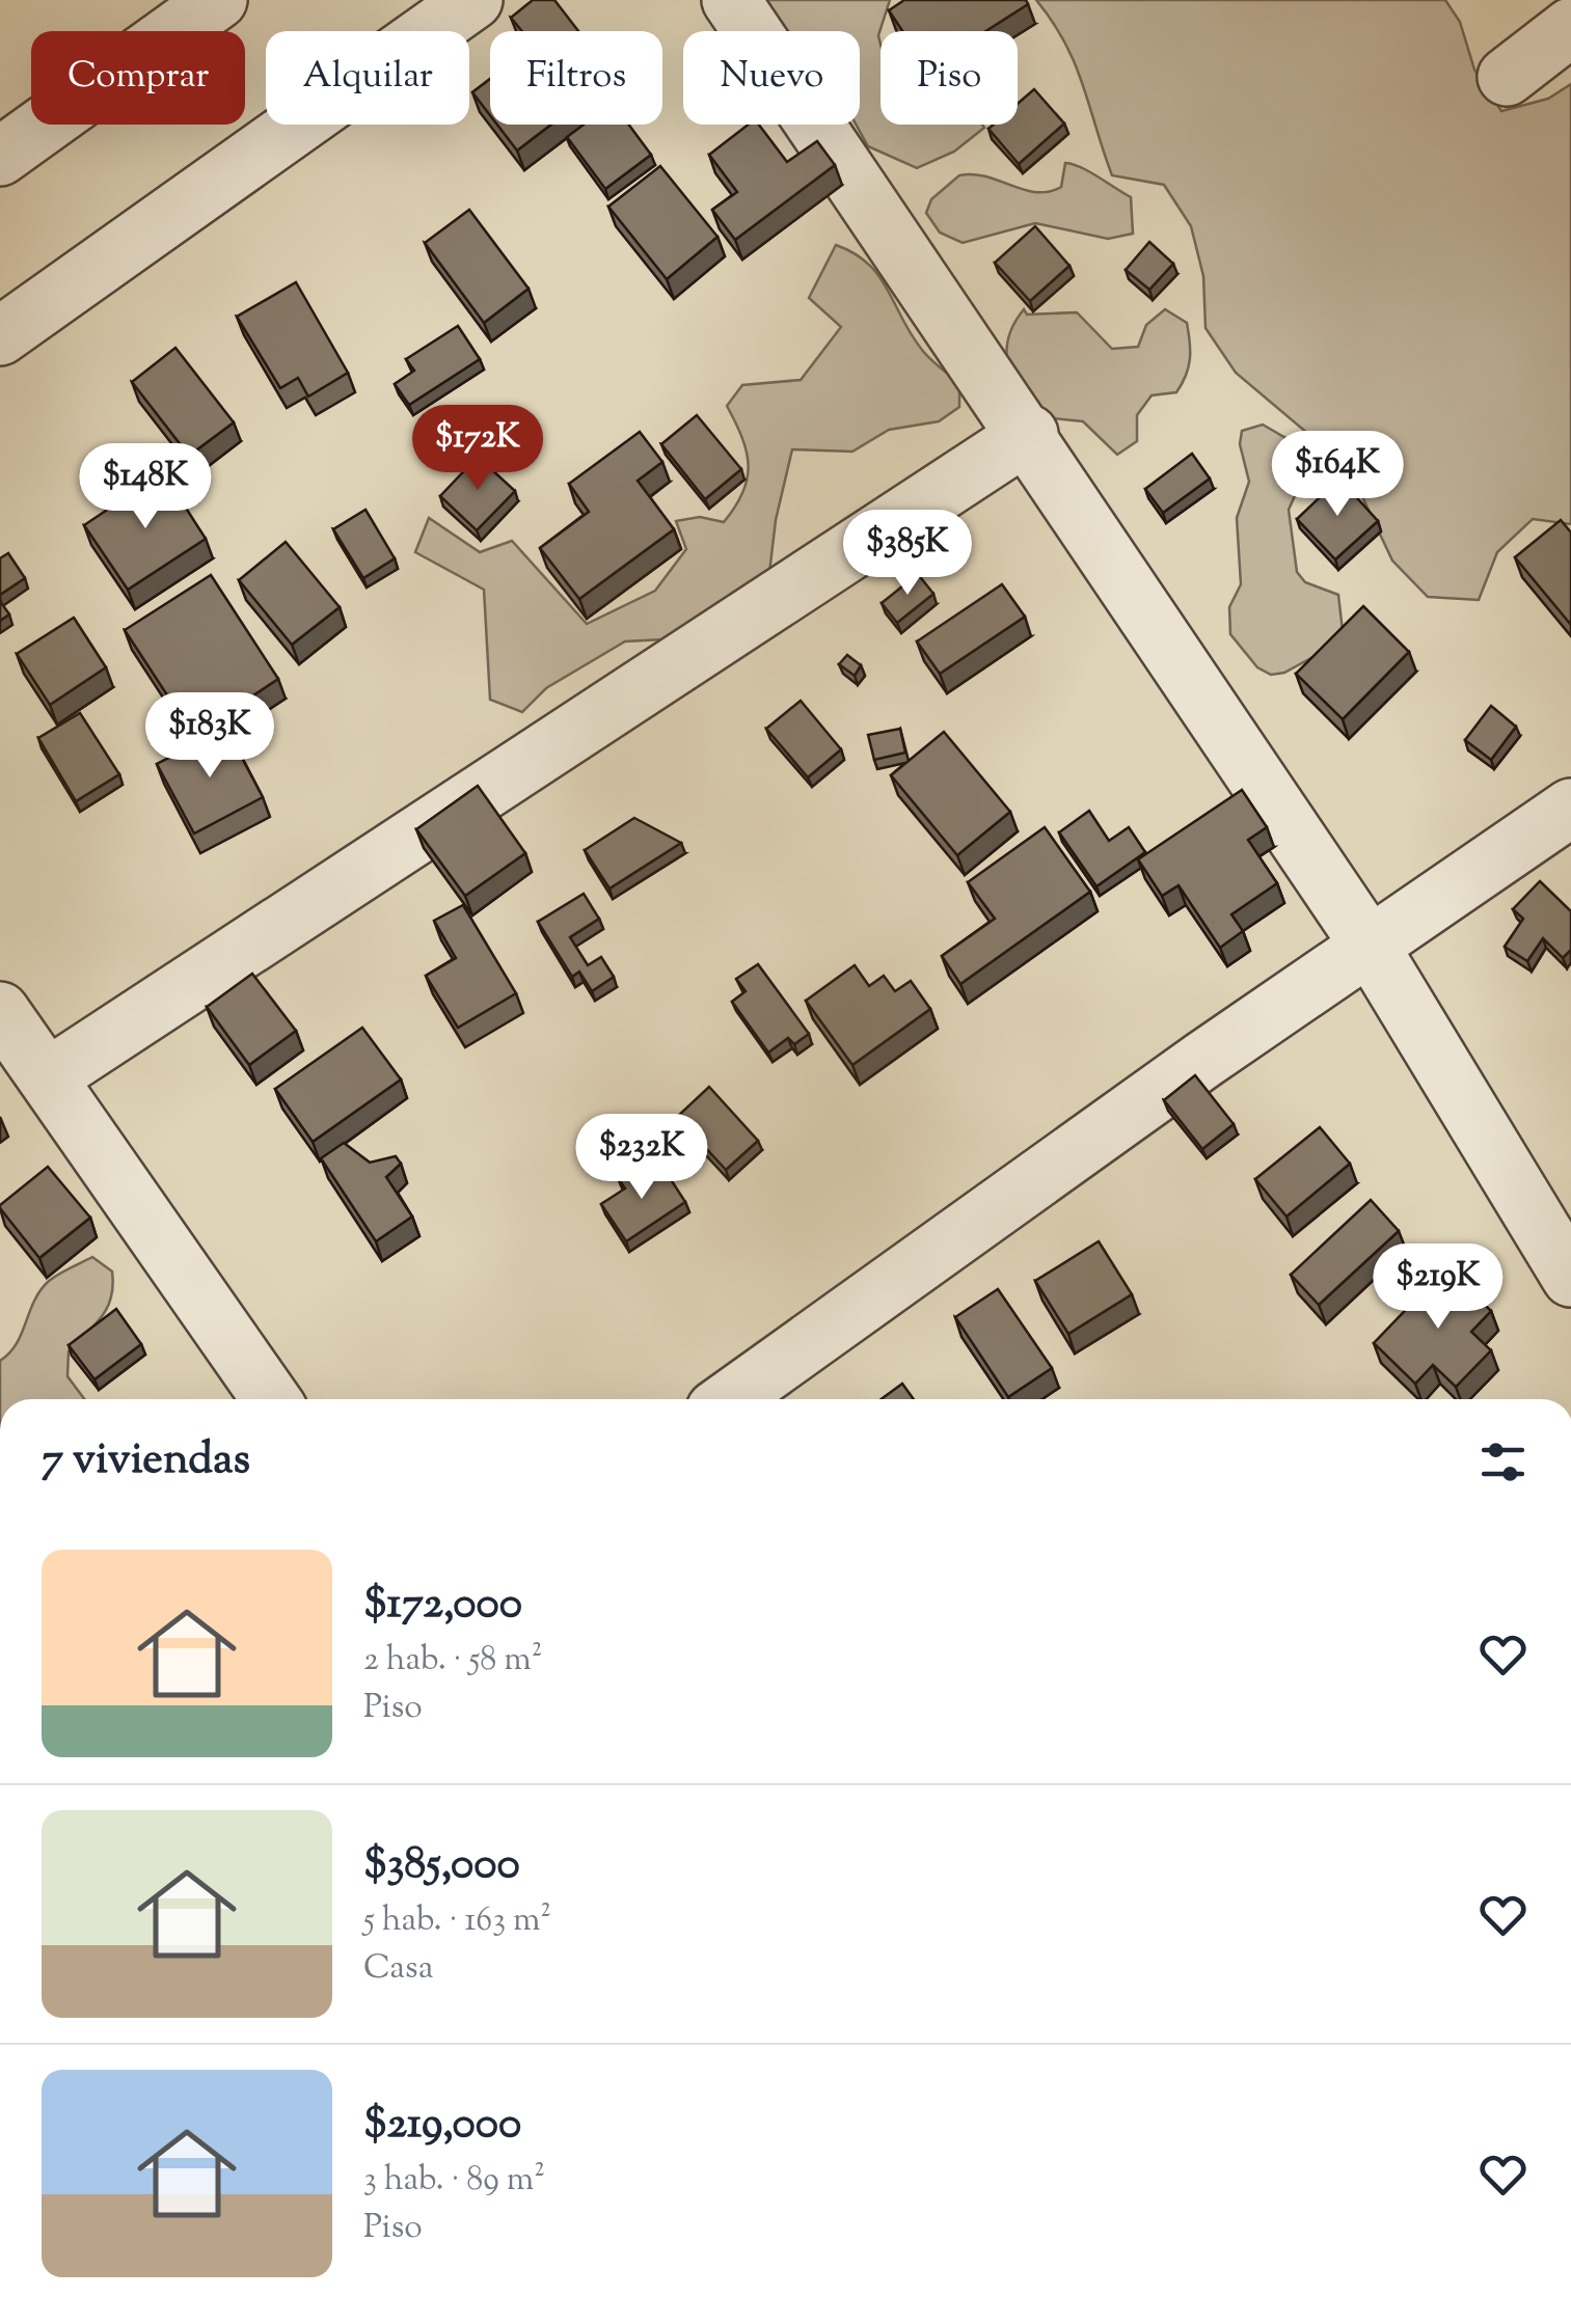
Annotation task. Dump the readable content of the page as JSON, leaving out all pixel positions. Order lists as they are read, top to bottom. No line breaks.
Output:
{"page":{"chip":["Comprar","Alquilar","Filtros","Nuevo","Piso"],"price":["$172K","$164K","$148K","$385K","$183K","$232K","$219K"],"heading":"7 viviendas","list":[{"name":"$172,000","note":"2 hab. · 58 m² · Piso"},{"name":"$385,000","note":"5 hab. · 163 m² · Casa"},{"name":"$219,000","note":"3 hab. · 89 m² · Piso"}]}}
